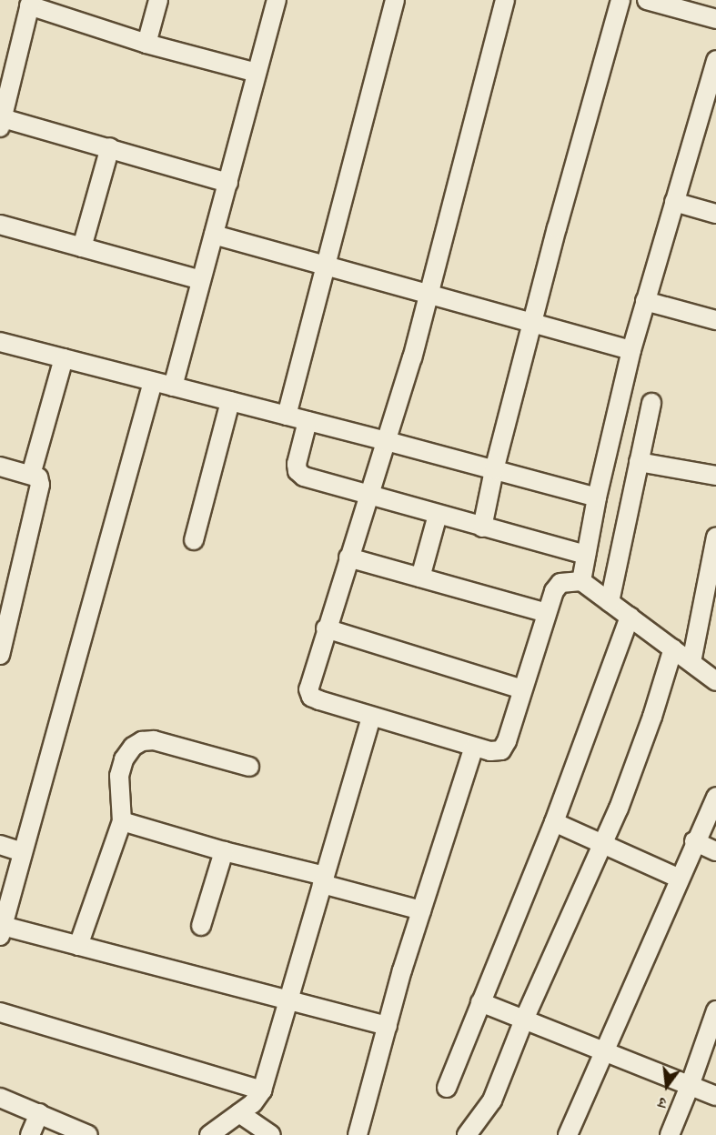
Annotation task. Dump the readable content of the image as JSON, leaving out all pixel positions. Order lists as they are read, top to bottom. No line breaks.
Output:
{"north":"bottom"}
